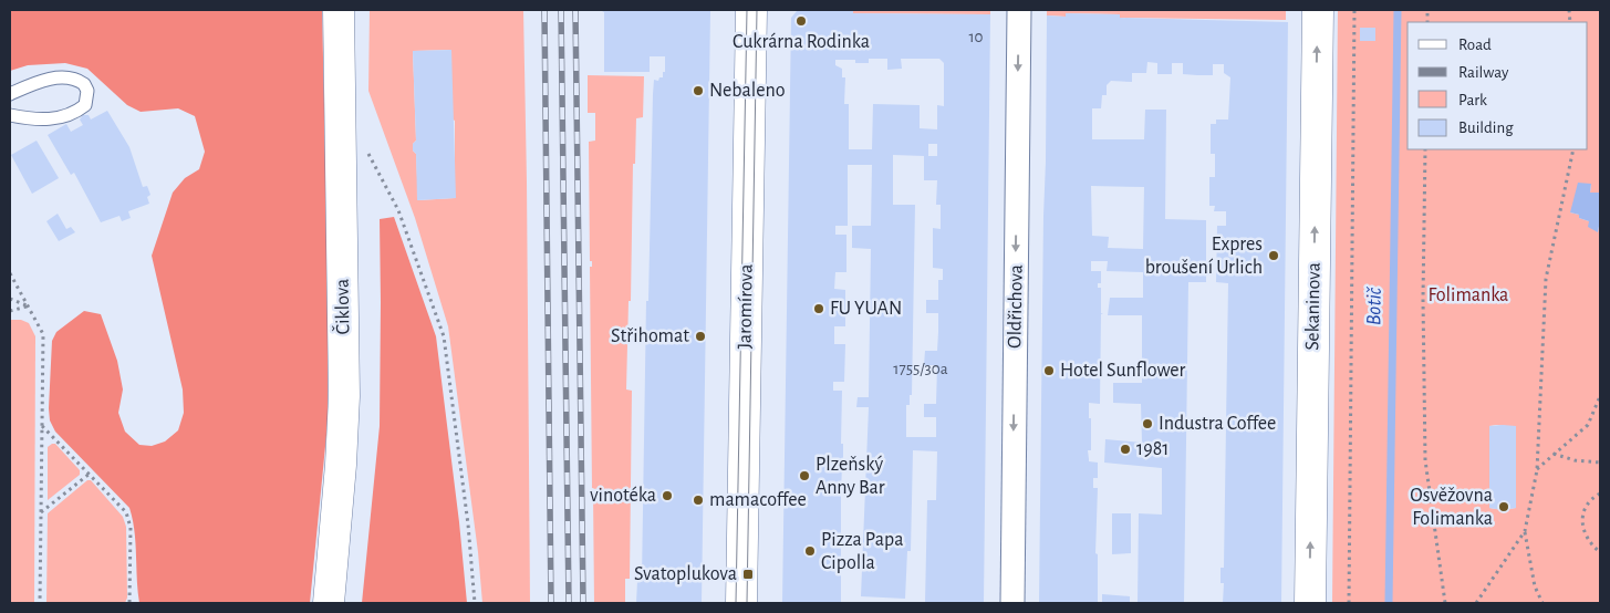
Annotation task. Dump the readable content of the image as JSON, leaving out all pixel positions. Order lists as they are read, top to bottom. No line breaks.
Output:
{"streets":{"main road":["Čiklova","Jaromírova","Sekaninova"],"street":["Oldřichova"]},"one_way":["Oldřichova","Sekaninova"],"water":["Botič"],"parks":["Folimanka"],"places":{"other":["Cukrárna Rodinka","Nebaleno","Expres broušení Urlich","FU YUAN","Střihomat","Hotel Sunflower","Industra Coffee","1981","Plzeňský Anny Bar","vinotéka","mamacoffee","Osvěžovna Folimanka","Pizza Papa Cipolla"],"transit":["Svatoplukova"]},"house_numbers":["10","1755/30a"],"legend":["Road","Railway","Park","Building"]}
